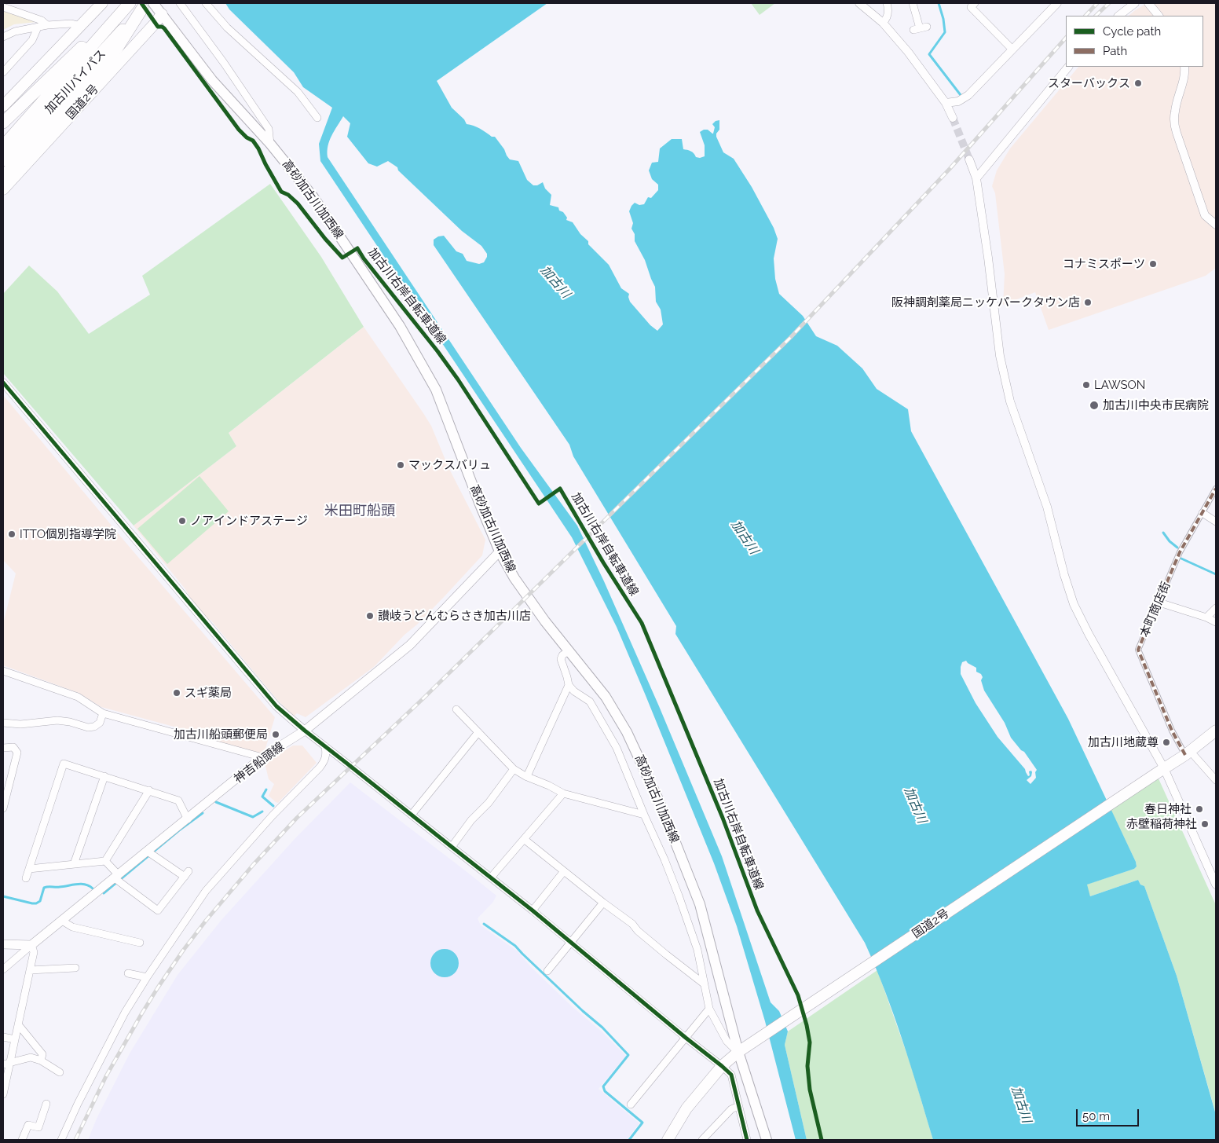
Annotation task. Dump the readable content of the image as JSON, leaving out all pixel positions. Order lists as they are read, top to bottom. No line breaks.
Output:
{"streets":{"highway":["加古川バイパス","国道2号"],"main road":["高砂加古川加西線","神吉船頭線"],"street":["本町商店街"],"cycle path":["加古川右岸自転車道線"]},"crossings":[["国道2号","高砂加古川加西線"],["国道2号","本町商店街"],["高砂加古川加西線","神吉船頭線"]],"districts":["米田町船頭"],"water":["加古川"],"places":["スターバックス","コナミスポーツ","阪神調剤薬局ニッケパークタウン店","LAWSON","加古川中央市民病院","マックスバリュ","ノアインドアステージ","ITTO個別指導学院","讃岐うどんむらさき加古川店","スギ薬局","加古川船頭郵便局","加古川地蔵尊","春日神社","赤壁稲荷神社"],"legend":["Cycle path","Path"],"scale_bar":"50 m"}
